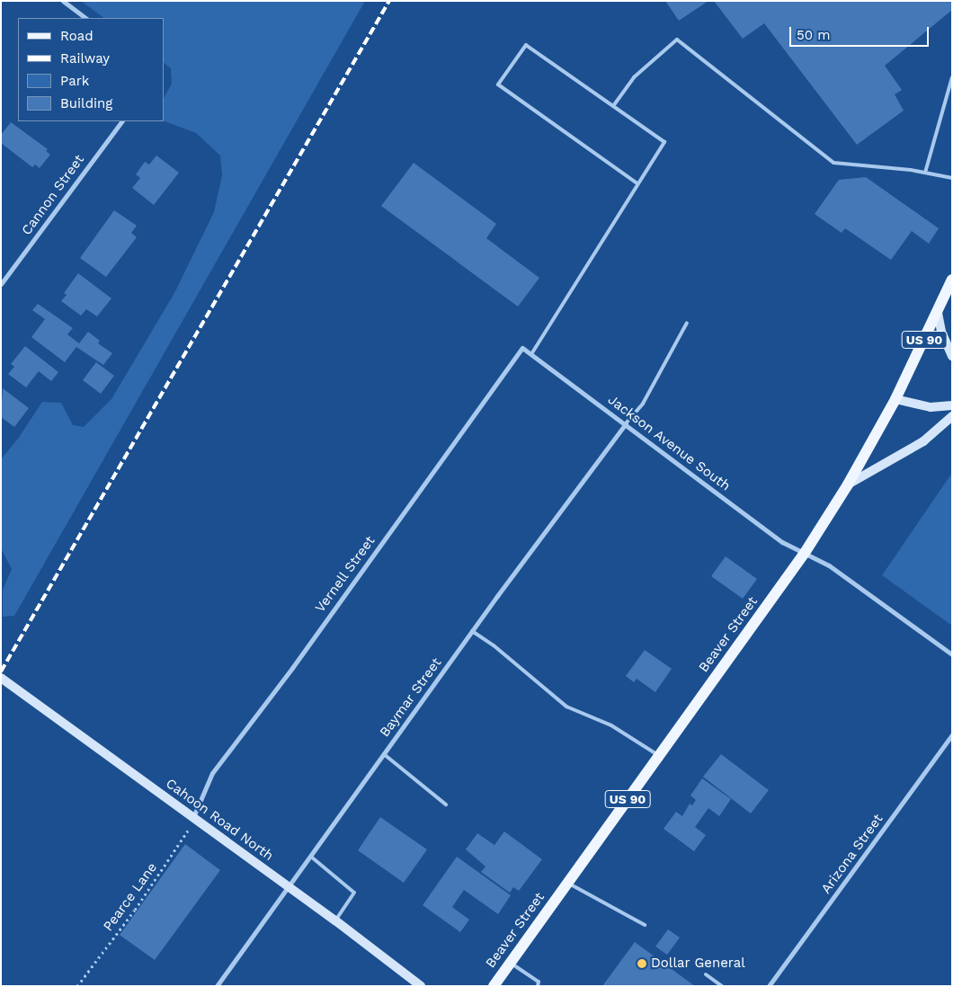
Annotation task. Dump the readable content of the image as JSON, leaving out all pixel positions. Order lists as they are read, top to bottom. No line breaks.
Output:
{"streets":{"main road":["US 90","Beaver Street","Cahoon Road North"],"street":["Cannon Street","Jackson Avenue South","Vernell Street","Baymar Street","Arizona Street"],"path":["Pearce Lane"]},"crossings":[["Jackson Avenue South","Vernell Street"],["Jackson Avenue South","Beaver Street"],["Jackson Avenue South","Baymar Street"],["Vernell Street","Cahoon Road North"],["Vernell Street","Pearce Lane"],["Baymar Street","Cahoon Road North"],["Cahoon Road North","Pearce Lane"]],"places":["Dollar General"],"legend":["Road","Railway","Park","Building"],"scale_bar":"50 m"}
